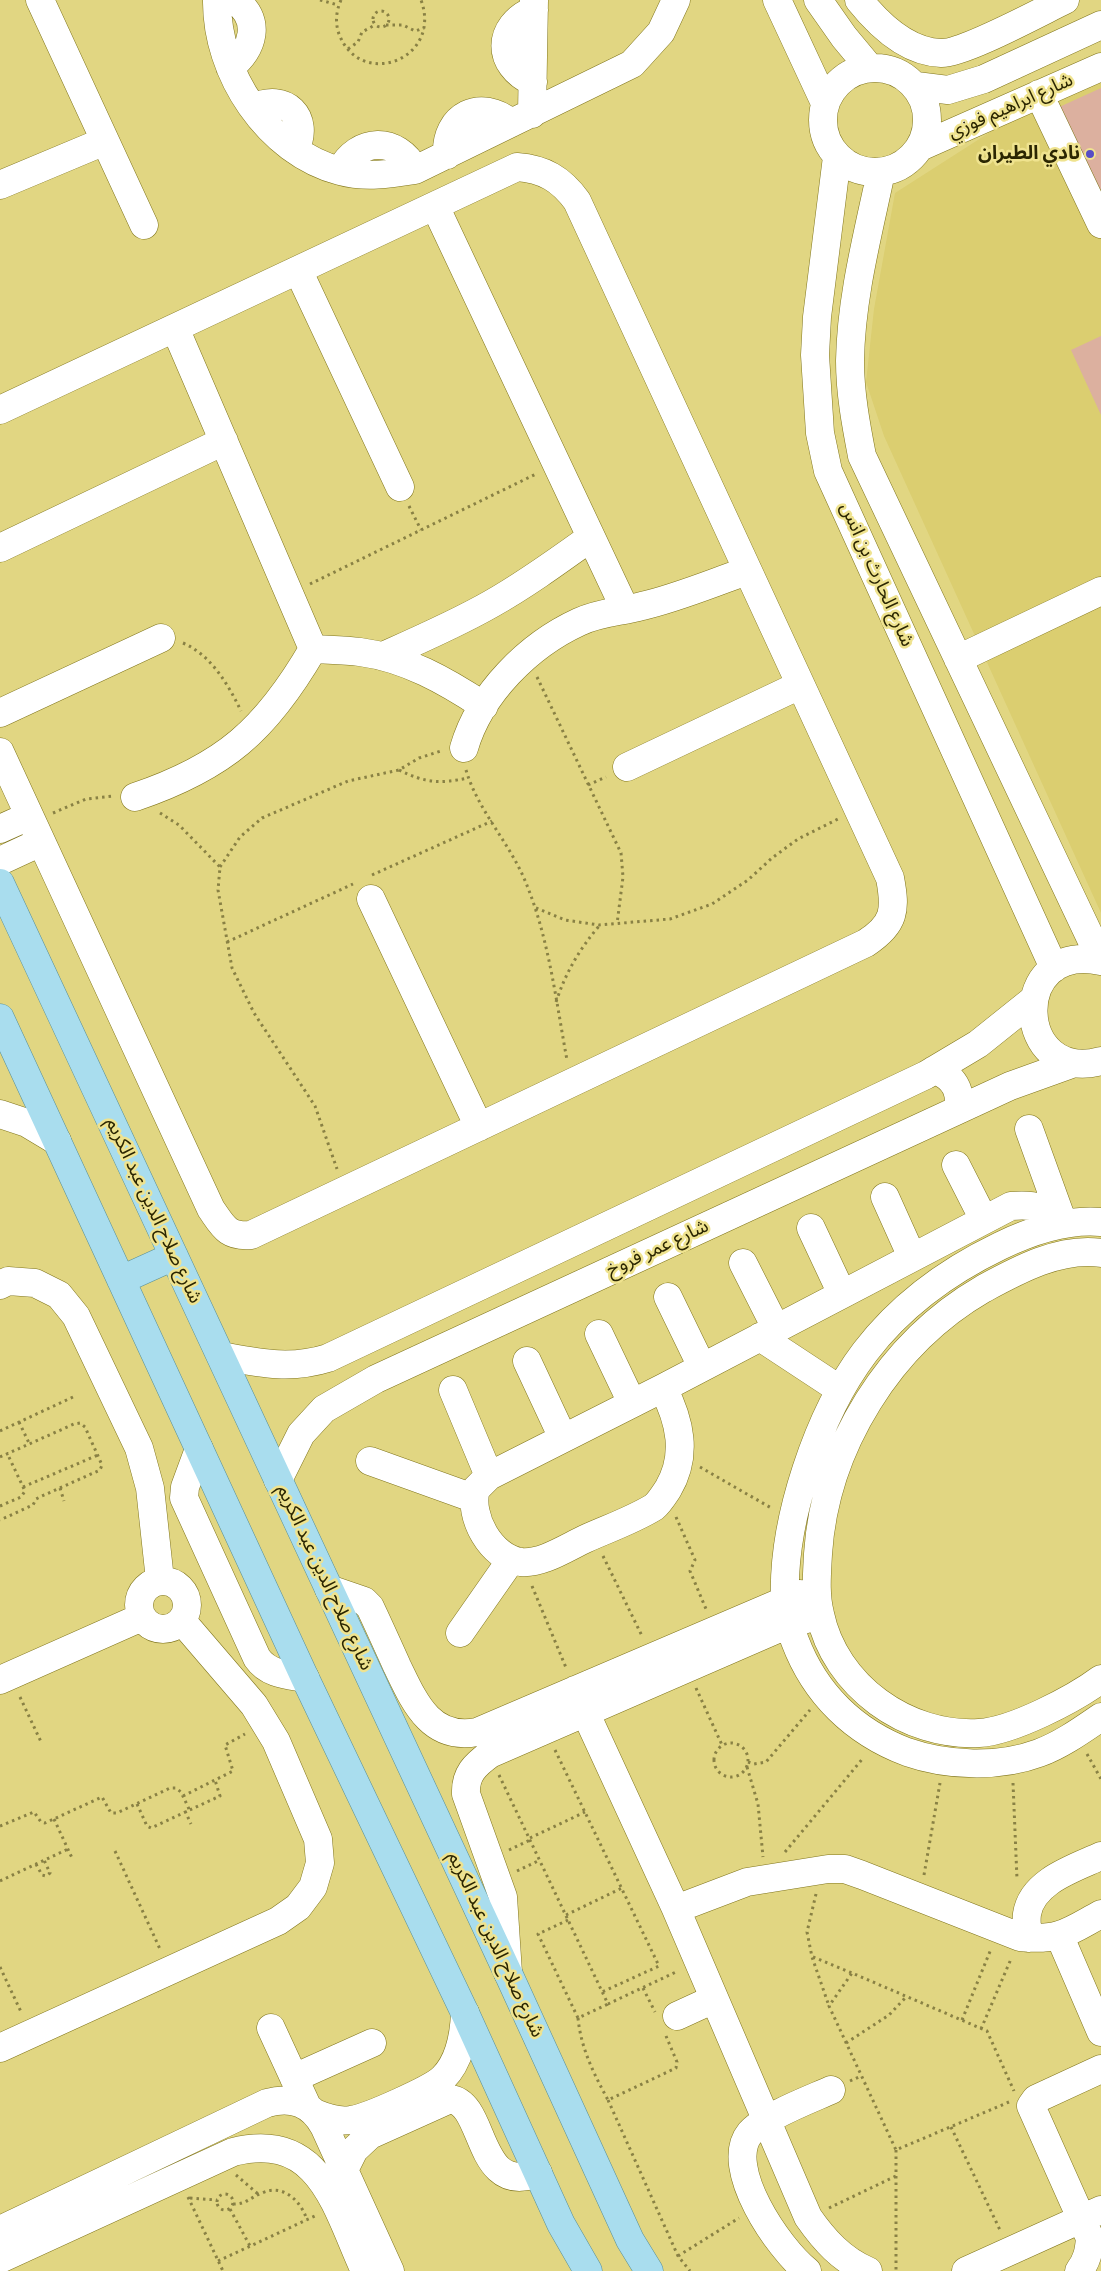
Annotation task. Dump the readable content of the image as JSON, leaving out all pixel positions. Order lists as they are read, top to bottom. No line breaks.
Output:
{"streets":{"main road":["شارع صلاح الدين عبد الكريم"],"street":["شارع ابراهيم فوزي","شارع الحارث بن انس","شارع عمر فروخ"]},"crossings":[["شارع ابراهيم فوزي","شارع الحارث بن انس"],["شارع صلاح الدين عبد الكريم","شارع عمر فروخ"]],"places":["نادي الطيران"]}
